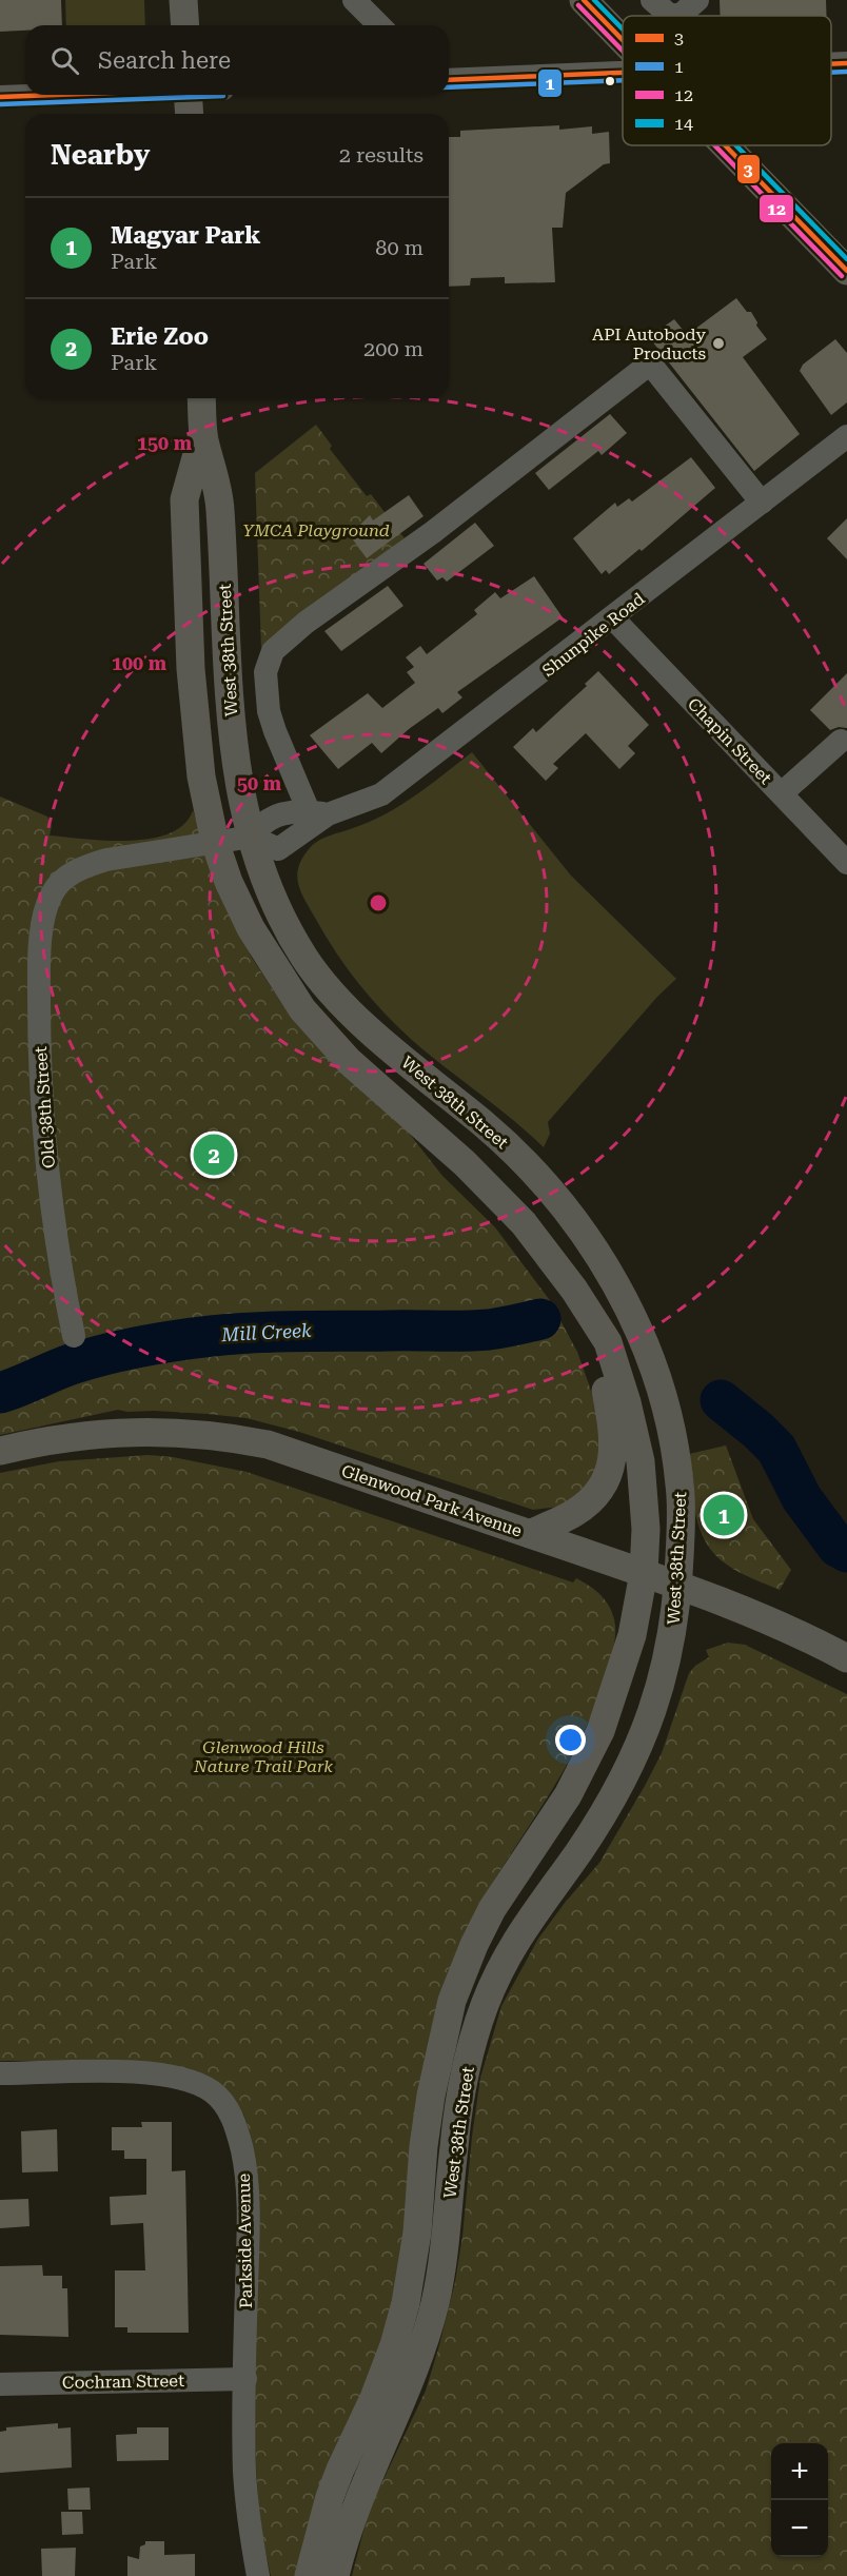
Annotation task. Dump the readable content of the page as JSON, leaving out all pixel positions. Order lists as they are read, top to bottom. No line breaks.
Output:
{"streets":{"main road":["West 38th Street","Glenwood Park Avenue"],"street":["Shunpike Road","Chapin Street","Old 38th Street","Parkside Avenue","Cochran Street"]},"crossings":[["Shunpike Road","West 38th Street"],["Shunpike Road","Chapin Street"],["West 38th Street","Old 38th Street"],["West 38th Street","Glenwood Park Avenue"],["Parkside Avenue","Cochran Street"]],"water":["Mill Creek"],"parks":["YMCA Playground","Glenwood Hills Nature Trail Park"],"places":["API Autobody Products"],"lines":["transit line 3","transit line 14","transit line 12","transit line 1"],"legend":["3","1","12","14"],"page":{"search":"Search here","heading":["Nearby","2 results"],"list":[{"mark":"1","name":"Magyar Park","note":"Park","value":"80 m"},{"mark":"2","name":"Erie Zoo","note":"Park","value":"200 m"}],"pins":["2","1"],"map_buttons":["+","−"]},"rings":["150 m","100 m","50 m"]}
